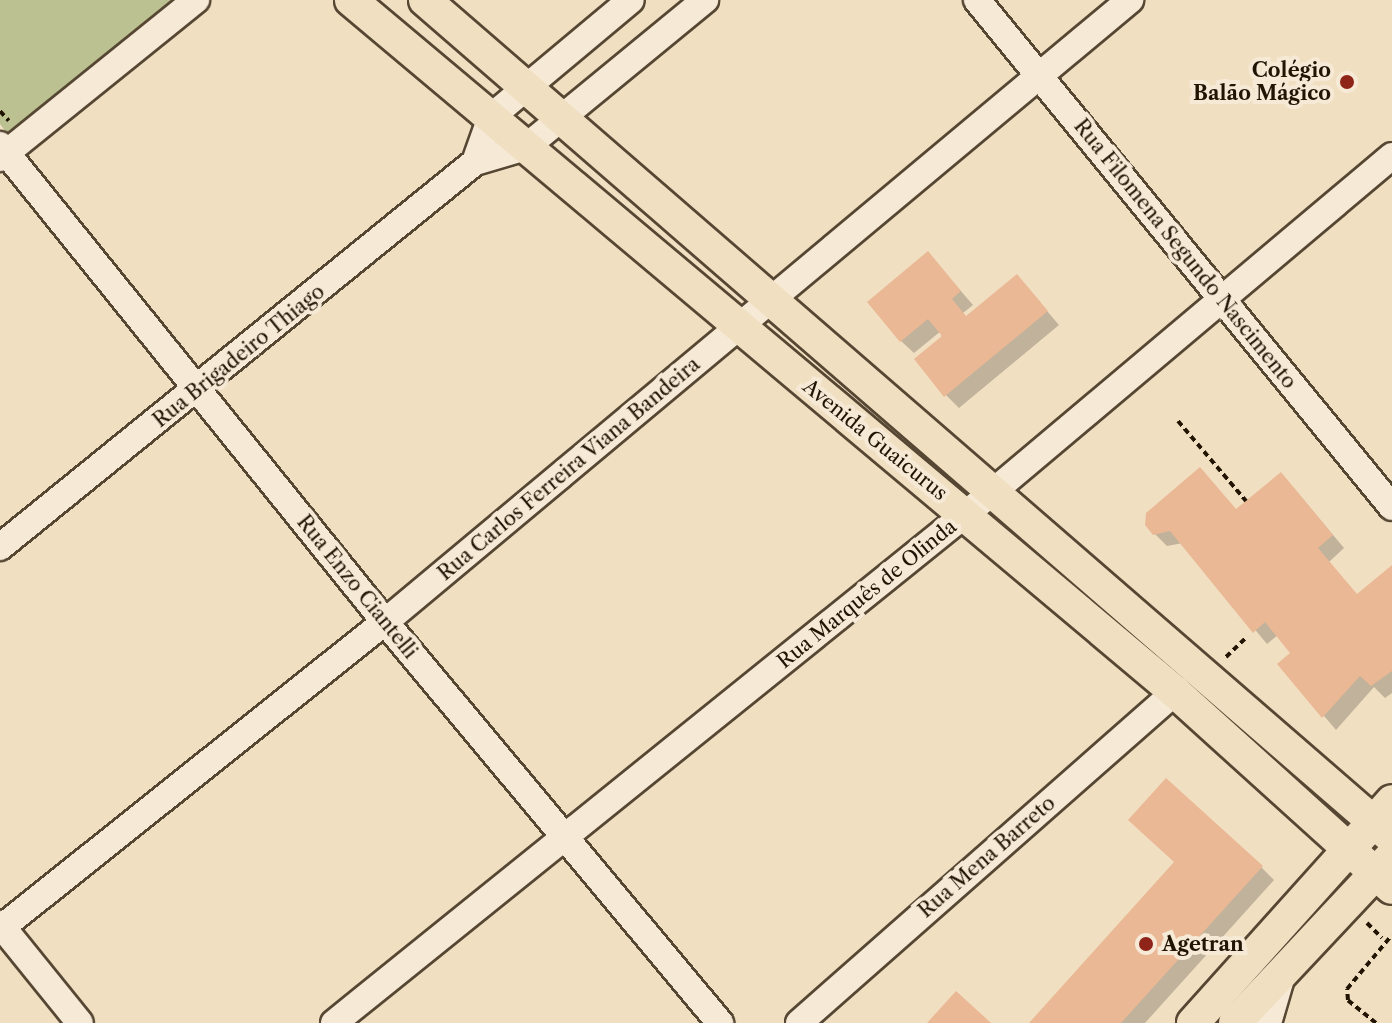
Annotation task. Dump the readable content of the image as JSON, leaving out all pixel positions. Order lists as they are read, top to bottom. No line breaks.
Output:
{"streets":{"main road":["Avenida Guaicurus"],"street":["Rua Filomena Segundo Nascimento","Rua Brigadeiro Thiago","Rua Carlos Ferreira Viana Bandeira","Rua Enzo Ciantelli","Rua Marquês de Olinda","Rua Mena Barreto"]},"crossings":[["Rua Filomena Segundo Nascimento","Rua Carlos Ferreira Viana Bandeira"],["Rua Filomena Segundo Nascimento","Rua Marquês de Olinda"],["Rua Brigadeiro Thiago","Avenida Guaicurus"],["Rua Brigadeiro Thiago","Rua Enzo Ciantelli"],["Avenida Guaicurus","Rua Carlos Ferreira Viana Bandeira"],["Avenida Guaicurus","Rua Marquês de Olinda"],["Avenida Guaicurus","Rua Mena Barreto"],["Rua Carlos Ferreira Viana Bandeira","Rua Enzo Ciantelli"],["Rua Enzo Ciantelli","Rua Marquês de Olinda"]],"places":["Colégio Balão Mágico","Agetran"]}
